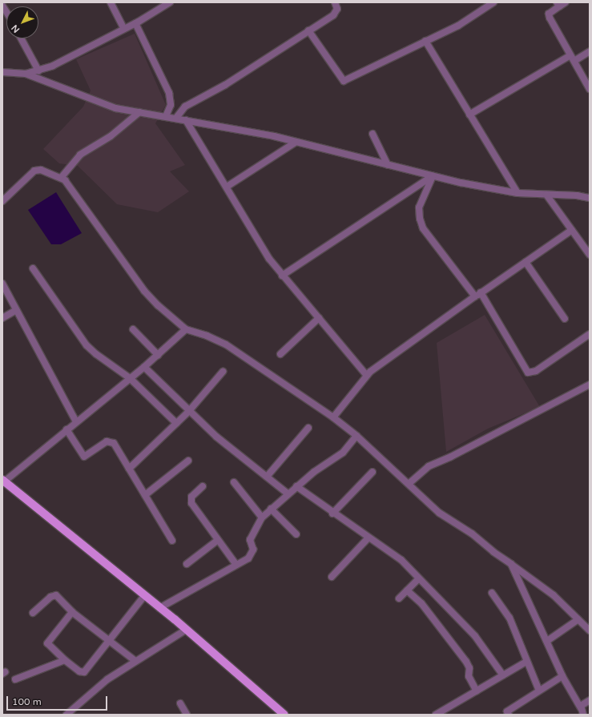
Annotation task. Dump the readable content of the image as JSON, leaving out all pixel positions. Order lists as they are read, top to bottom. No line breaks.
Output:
{"scale_bar":"100 m","north":"bottom left"}
